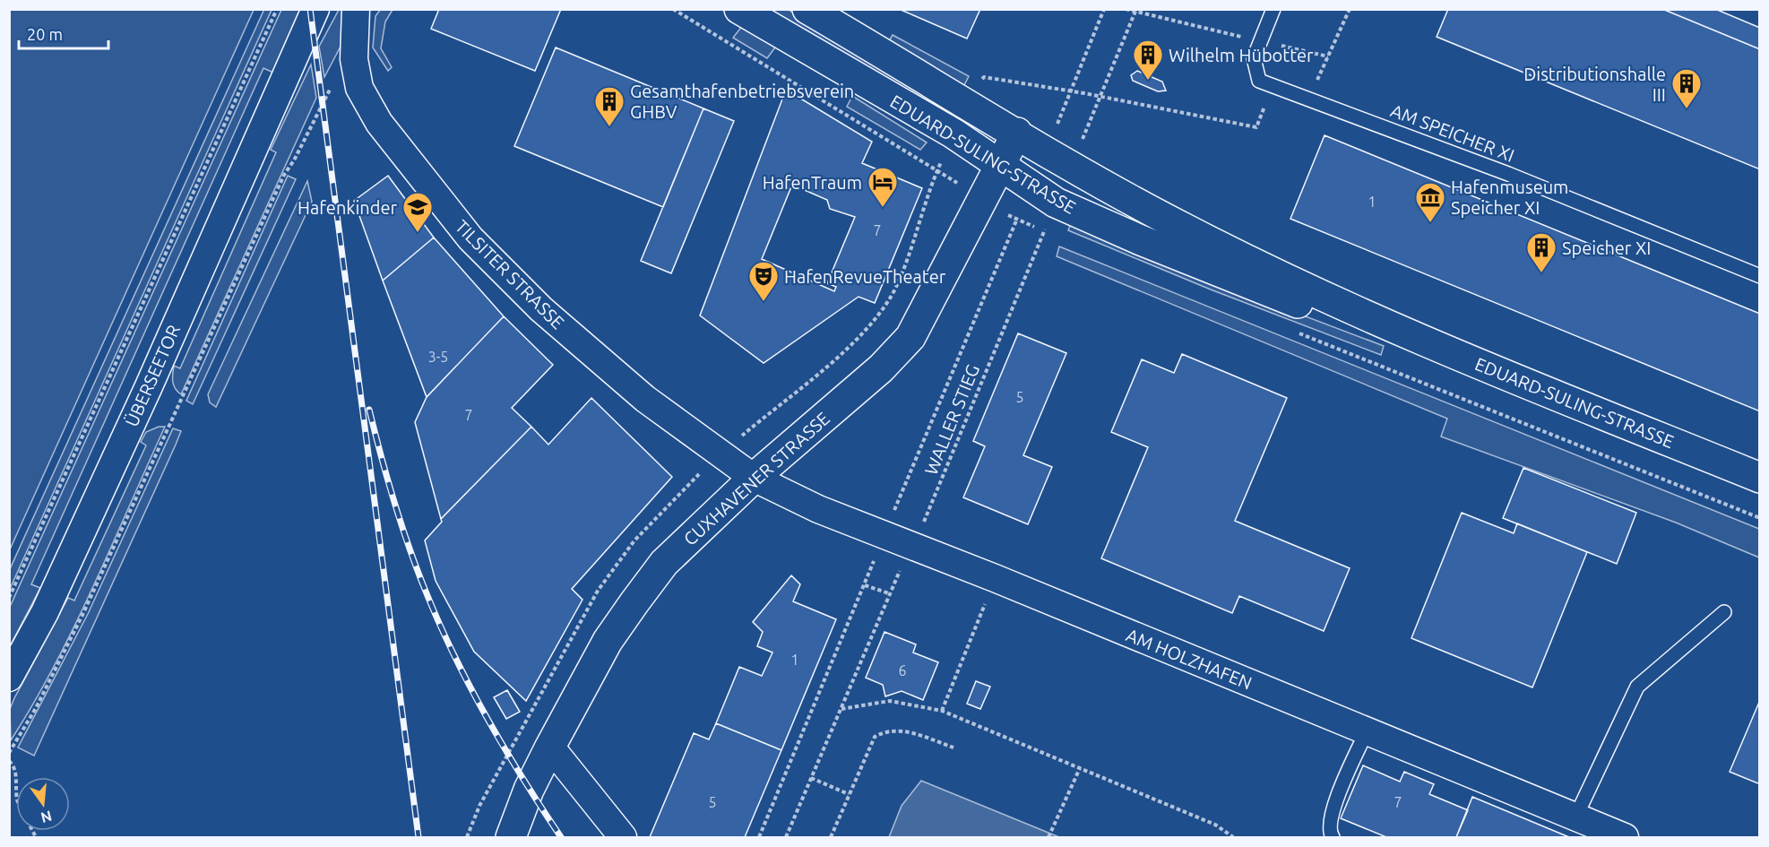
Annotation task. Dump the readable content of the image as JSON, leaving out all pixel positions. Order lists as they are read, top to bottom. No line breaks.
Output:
{"streets":{"street":["EDUARD-SULING-STRASSE","TILSITER STRASSE","ÜBERSEETOR","CUXHAVENER STRASSE","AM HOLZHAFEN"],"lane":["AM SPEICHER XI"],"path":["WALLER STIEG"]},"crossings":[["EDUARD-SULING-STRASSE","WALLER STIEG"],["EDUARD-SULING-STRASSE","CUXHAVENER STRASSE"],["TILSITER STRASSE","CUXHAVENER STRASSE"],["TILSITER STRASSE","AM HOLZHAFEN"],["WALLER STIEG","AM HOLZHAFEN"],["CUXHAVENER STRASSE","AM HOLZHAFEN"]],"places":{"building":["Wilhelm Hübotter","Distributionshalle III","Gesamthafenbetriebsverein GHBV","Speicher XI"],"hotel":["HafenTraum"],"museum":["Hafenmuseum Speicher XI"],"school or university":["Hafenkinder"],"theatre":["HafenRevueTheater"]},"house_numbers":["1","7","3-5","5","7","1","6","5","7"],"scale_bar":"20 m","north":"bottom"}
